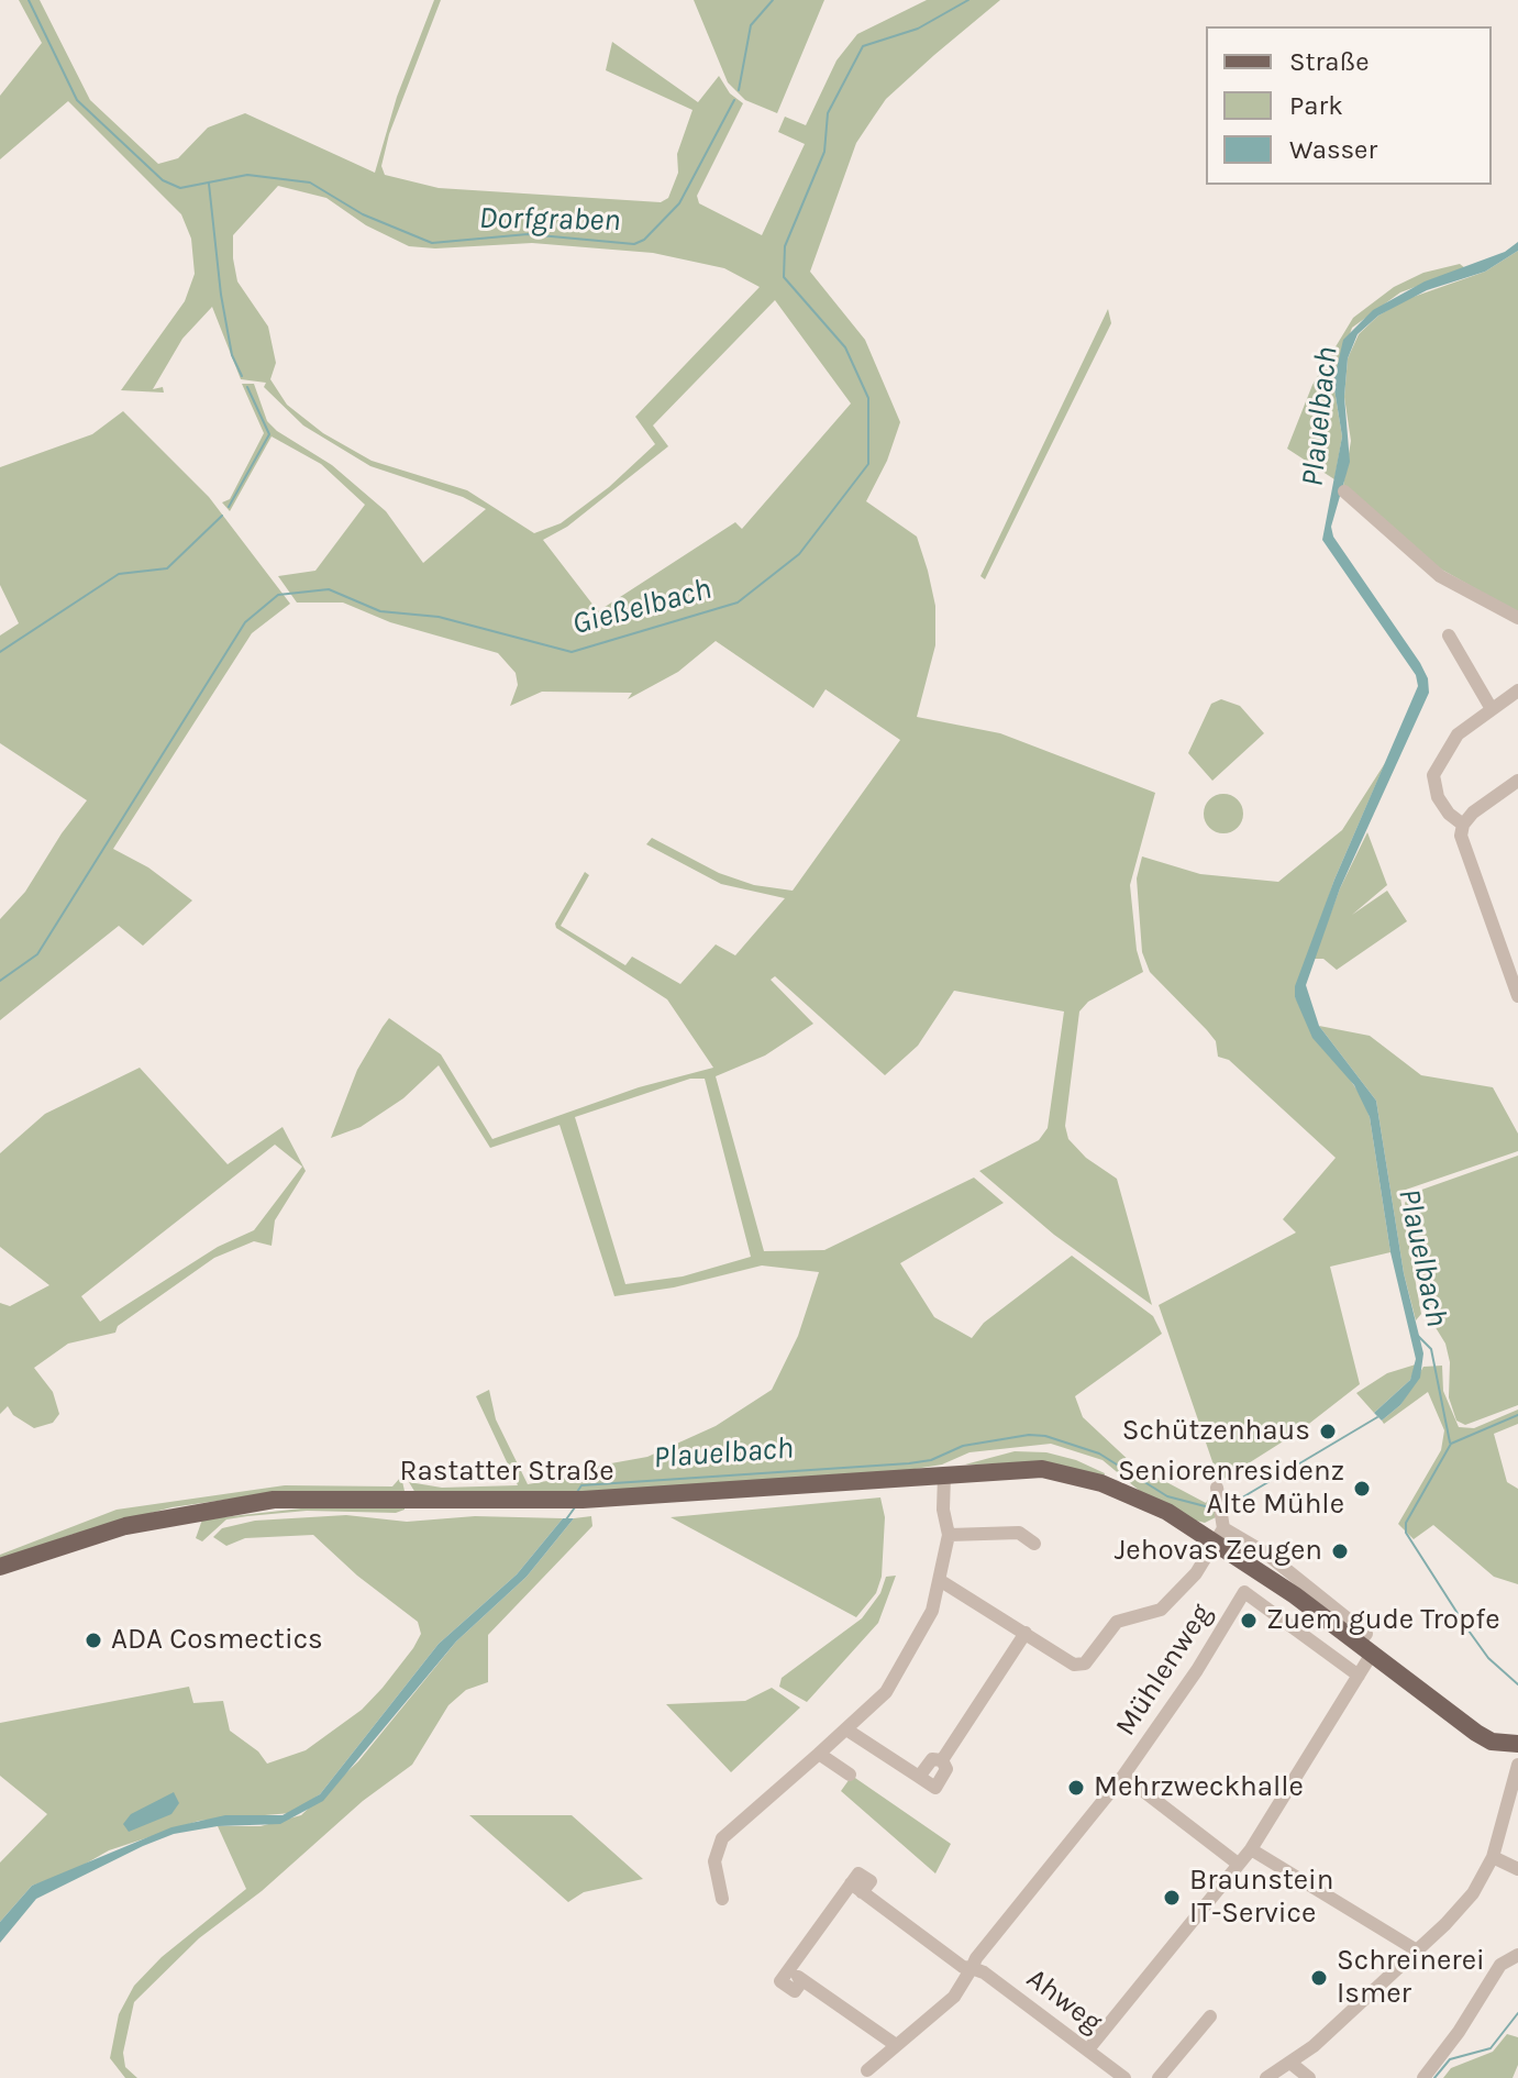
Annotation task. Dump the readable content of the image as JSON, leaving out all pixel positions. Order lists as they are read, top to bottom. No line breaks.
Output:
{"streets":{"main road":["Rastatter Straße"],"street":["Mühlenweg","Ahweg"]},"crossings":[["Mühlenweg","Ahweg"]],"water":["Dorfgraben","Plauelbach","Gießelbach"],"places":["Schützenhaus","Seniorenresidenz Alte Mühle","Jehovas Zeugen","Zuem gude Tropfe","ADA Cosmectics","Mehrzweckhalle","Braunstein IT-Service","Schreinerei Ismer"],"legend":["Straße","Park","Wasser"]}
